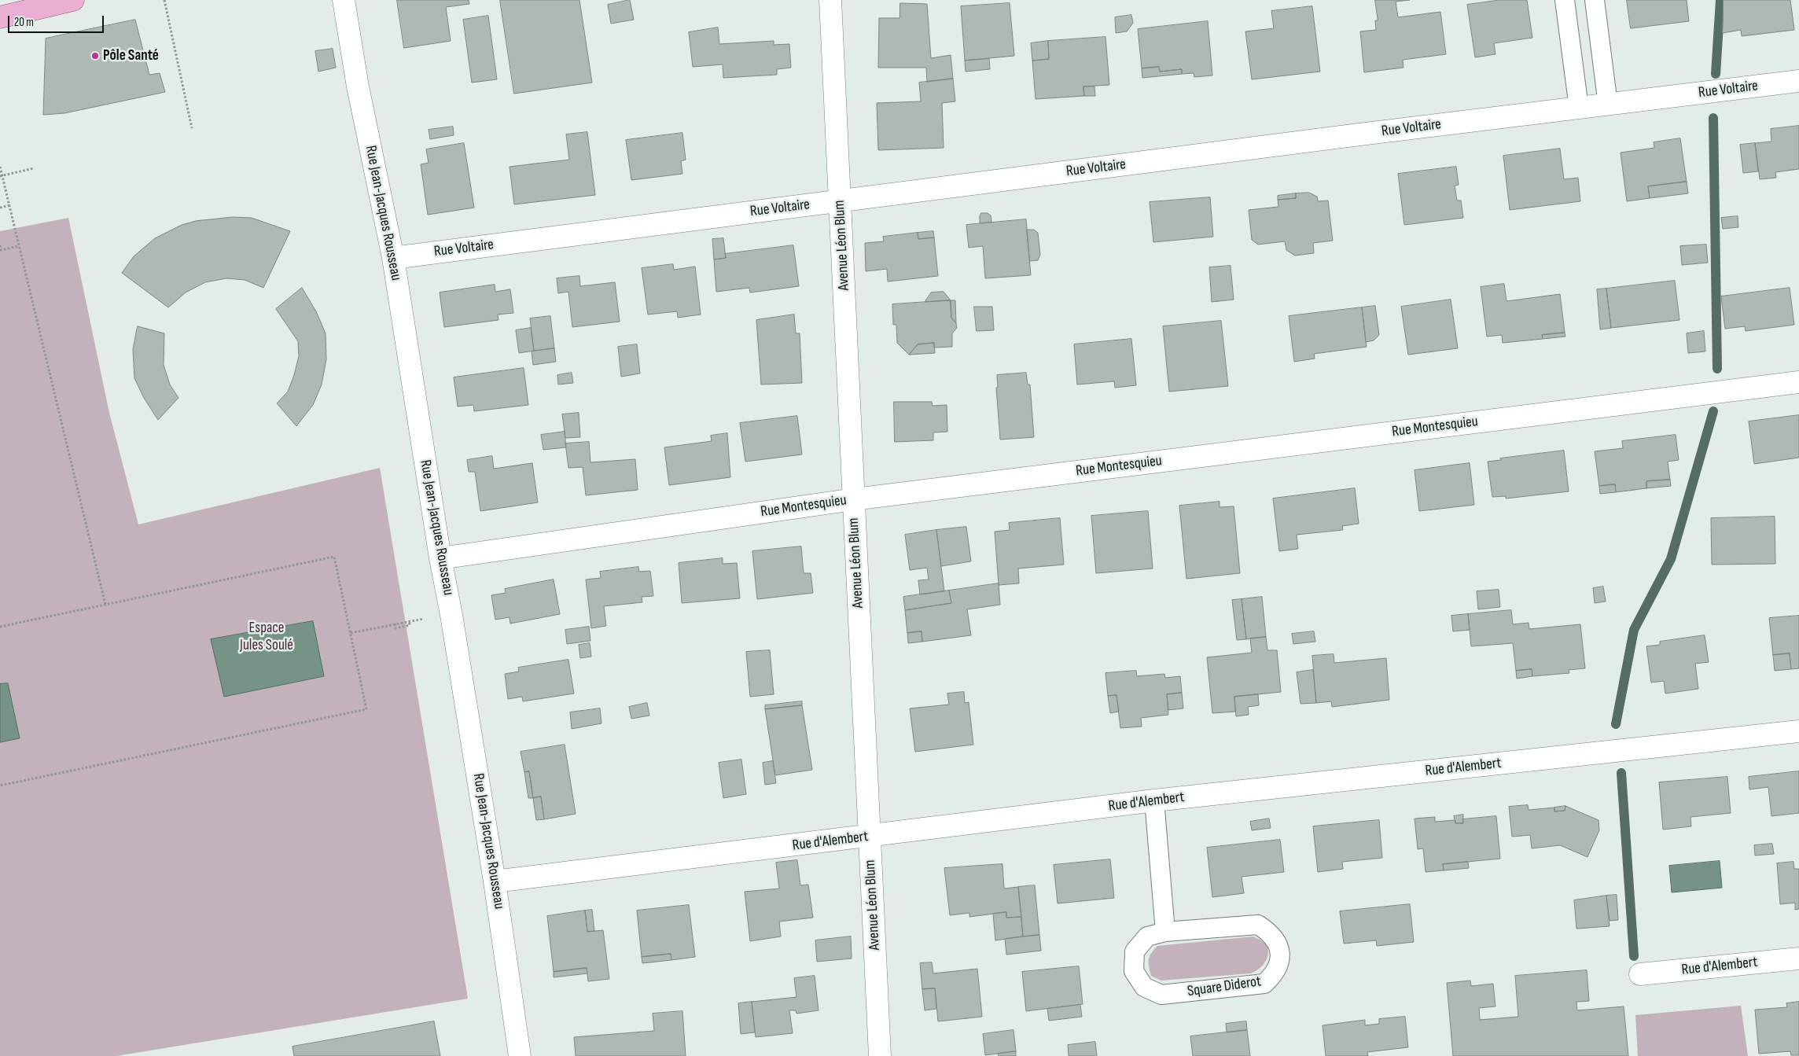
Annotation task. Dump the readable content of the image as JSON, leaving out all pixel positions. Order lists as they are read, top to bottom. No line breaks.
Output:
{"streets":{"street":["Rue Voltaire","Rue Jean-Jacques Rousseau","Avenue Léon Blum","Rue Montesquieu","Rue d'Alembert"],"lane":["Square Diderot"]},"crossings":[["Rue Voltaire","Rue Jean-Jacques Rousseau"],["Rue Voltaire","Avenue Léon Blum"],["Rue Jean-Jacques Rousseau","Rue Montesquieu"],["Rue Jean-Jacques Rousseau","Rue d'Alembert"],["Avenue Léon Blum","Rue Montesquieu"],["Avenue Léon Blum","Rue d'Alembert"]],"parks":["Espace Jules Soulé"],"places":["Pôle Santé"],"scale_bar":"20 m"}
